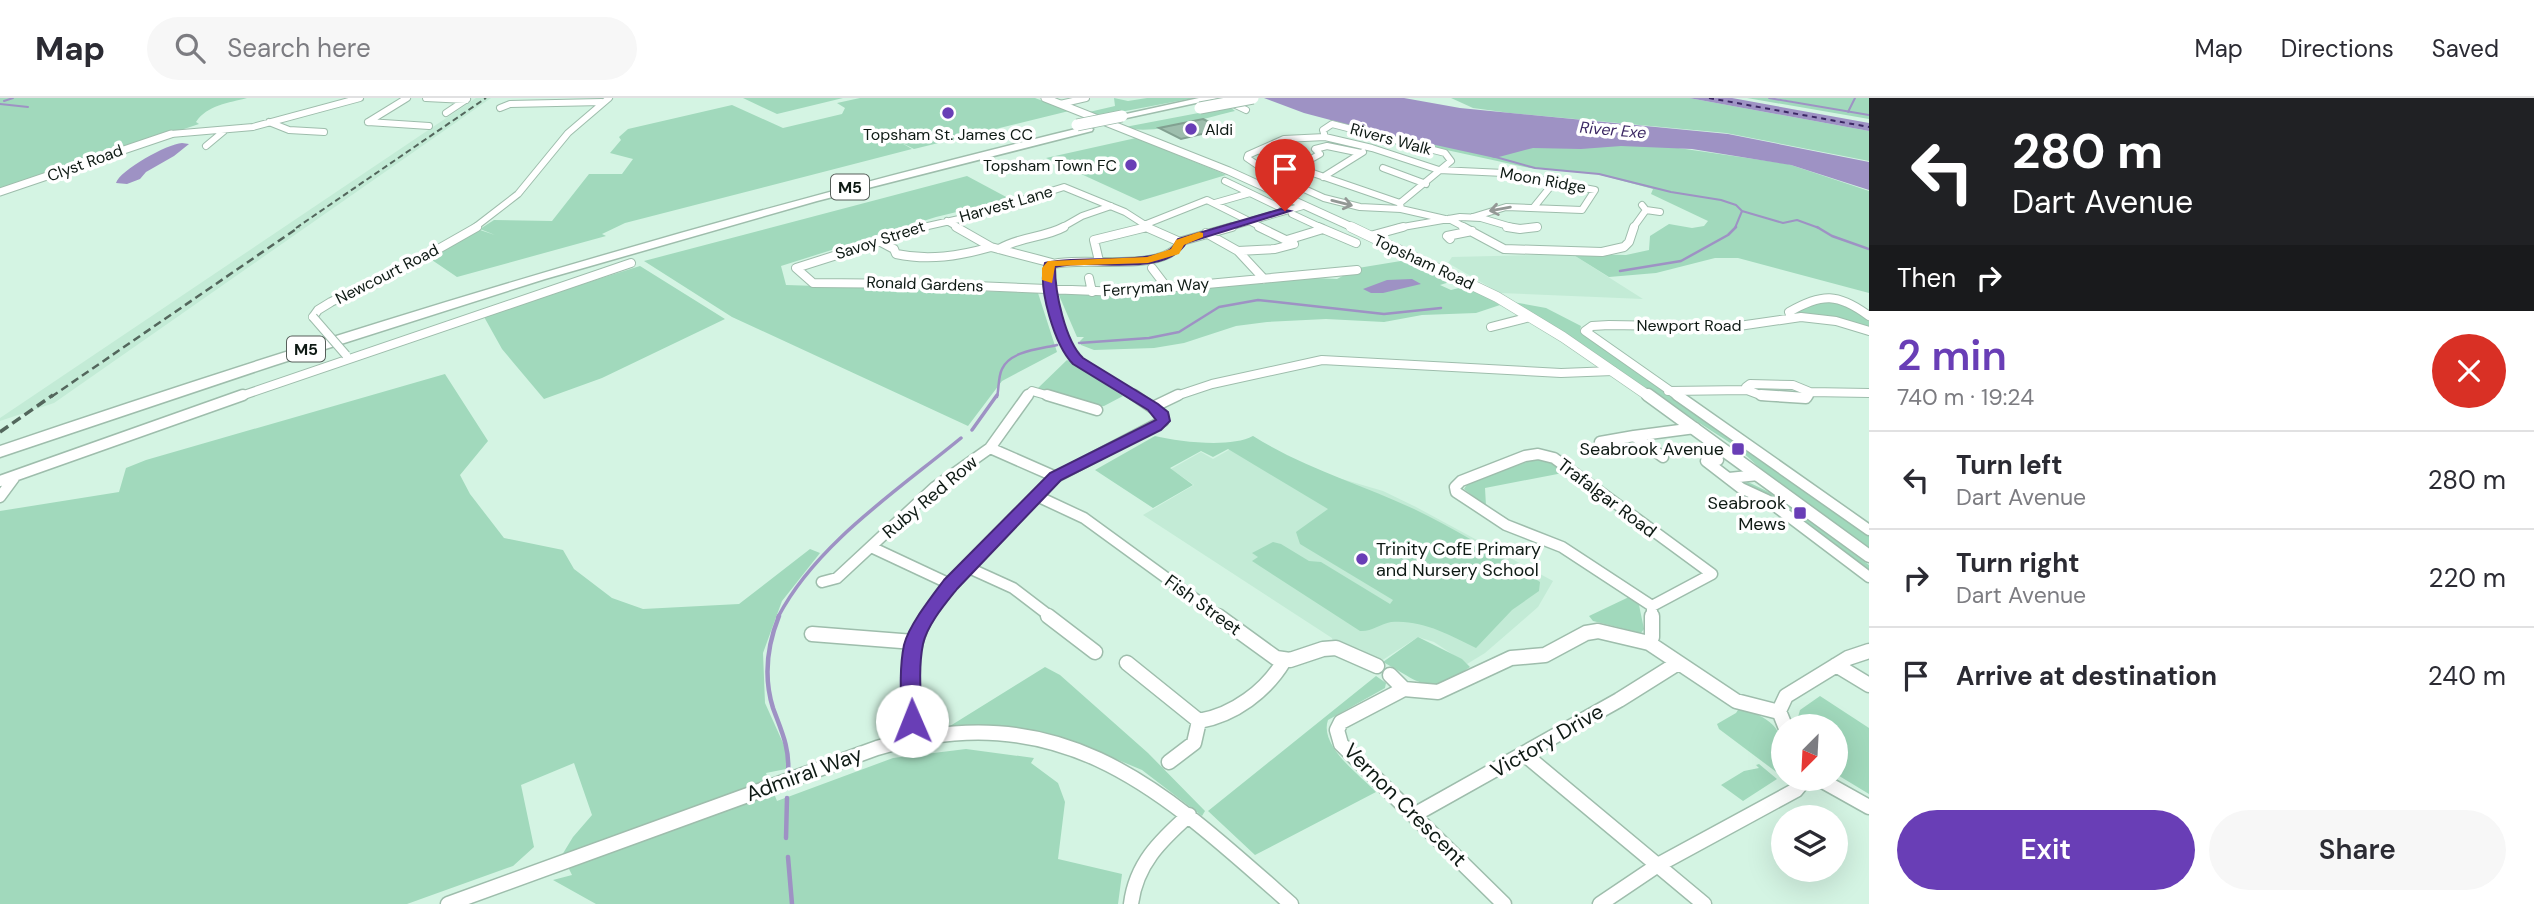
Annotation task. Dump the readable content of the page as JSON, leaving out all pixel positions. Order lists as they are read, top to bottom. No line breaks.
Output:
{"streets":{"highway":["M5"],"street":["Rivers Walk","Clyst Road","Moon Ridge","Harvest Lane","Savoy Street","Topsham Road","Newcourt Road","Ronald Gardens","Ferryman Way","Newport Road","Ruby Red Row","Trafalgar Road","Fish Street","Victory Drive","Admiral Way","Vernon Crescent"]},"crossings":[["Rivers Walk","Moon Ridge"],["Harvest Lane","Savoy Street"],["Savoy Street","Topsham Road"],["Savoy Street","Ronald Gardens"],["Ronald Gardens","Ferryman Way"],["Victory Drive","Vernon Crescent"]],"water":["River Exe"],"places":{"other":["Topsham St. James CC","Aldi","Topsham Town FC","Trinity CofE Primary and Nursery School"],"transit":["Seabrook Avenue","Seabrook Mews"]},"north":"bottom left","page":{"header":"Map","search":"Search here","nav":["Map","Directions","Saved"],"turn":["280 m","Dart Avenue"],"then":"Then","heading":["2 min","740 m · 19:24"],"list":[{"name":"Turn left","note":"Dart Avenue","value":"280 m"},{"name":"Turn right","note":"Dart Avenue","value":"220 m"},{"name":"Arrive at destination","value":"240 m"}],"buttons":["Exit","Share"]}}
